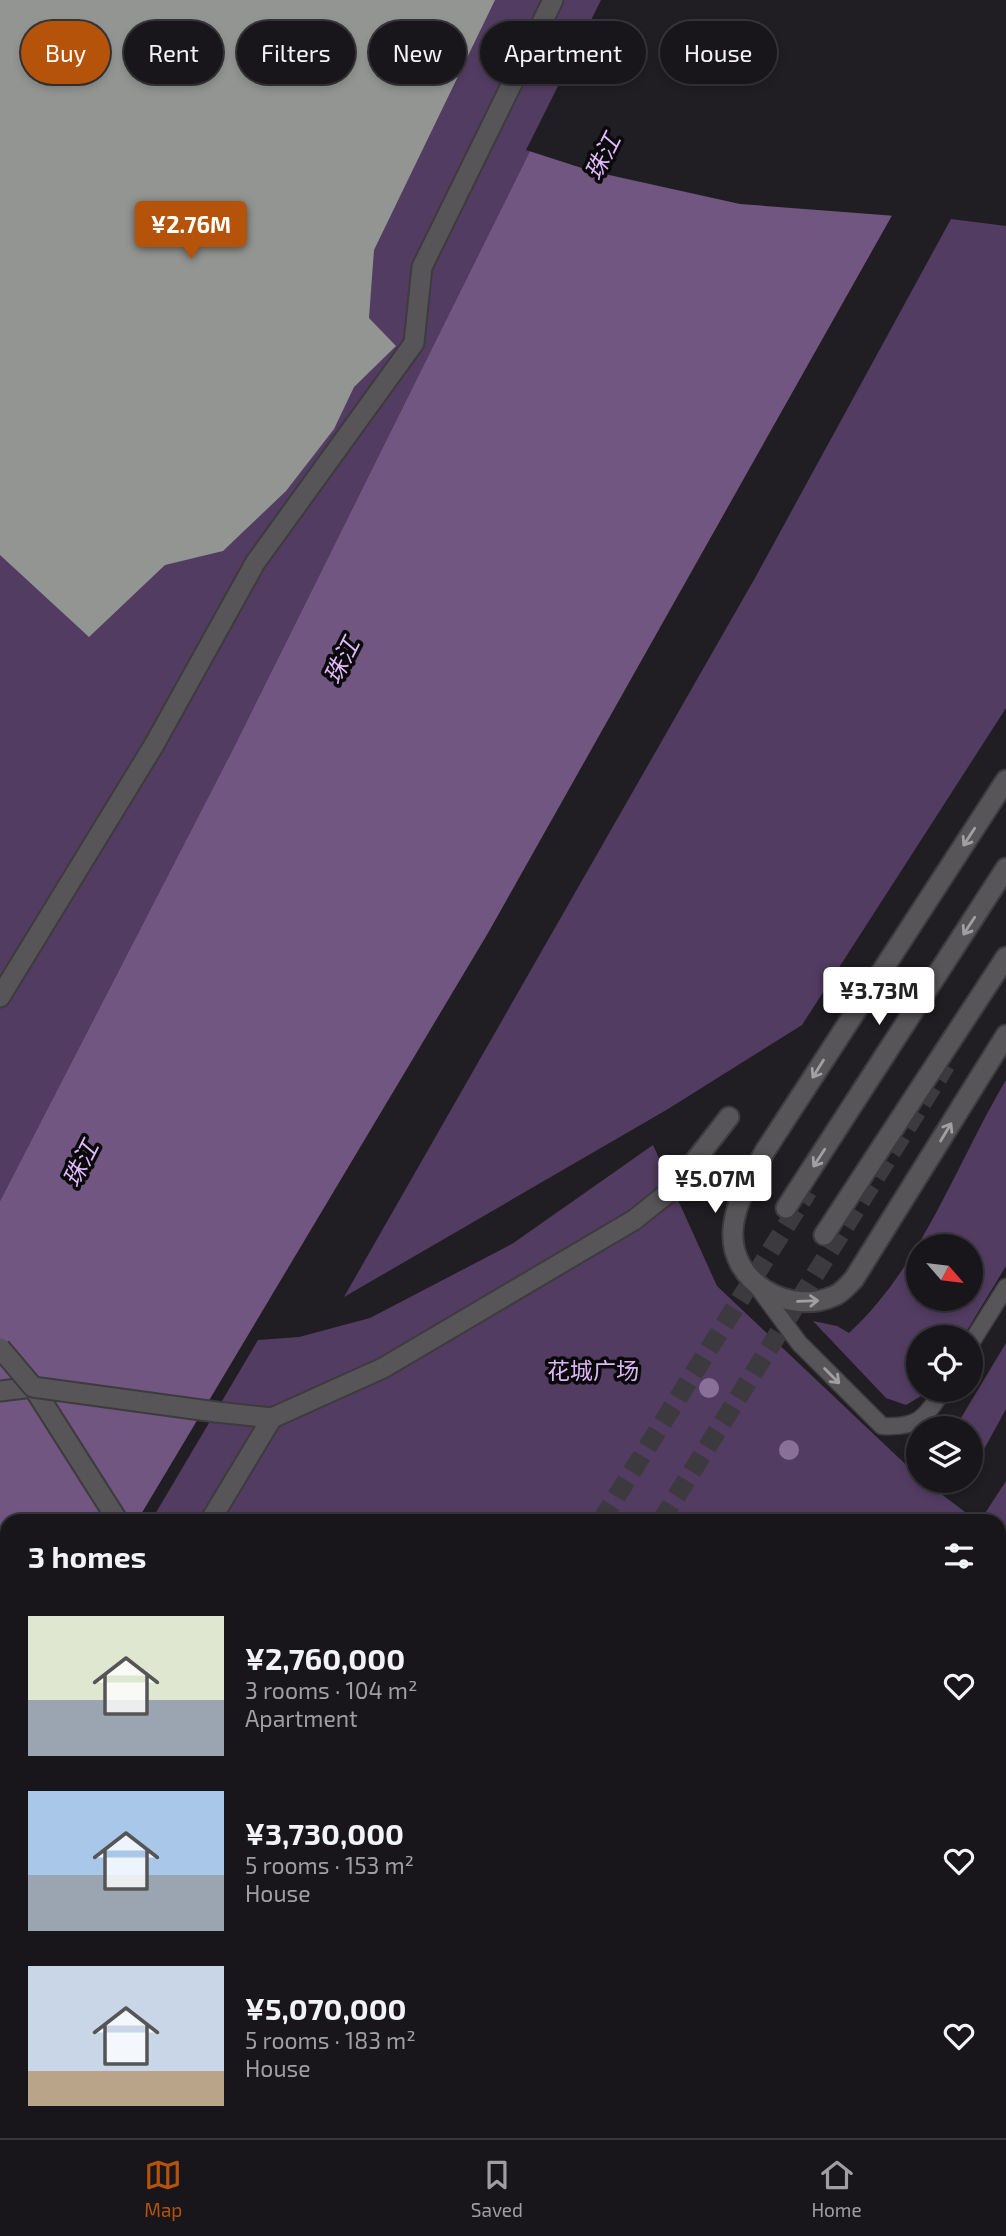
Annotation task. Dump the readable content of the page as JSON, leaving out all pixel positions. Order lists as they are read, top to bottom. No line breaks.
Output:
{"water":["珠江"],"parks":["花城广场"],"north":"bottom right","page":{"chip":["Buy","Rent","Filters","New","Apartment","House"],"price":["¥2.76M","¥3.73M","¥5.07M"],"heading":"3 homes","list":[{"name":"¥2,760,000","note":"3 rooms · 104 m² · Apartment"},{"name":"¥3,730,000","note":"5 rooms · 153 m² · House"},{"name":"¥5,070,000","note":"5 rooms · 183 m² · House"}],"tabs":["Map","Saved","Home"]}}
